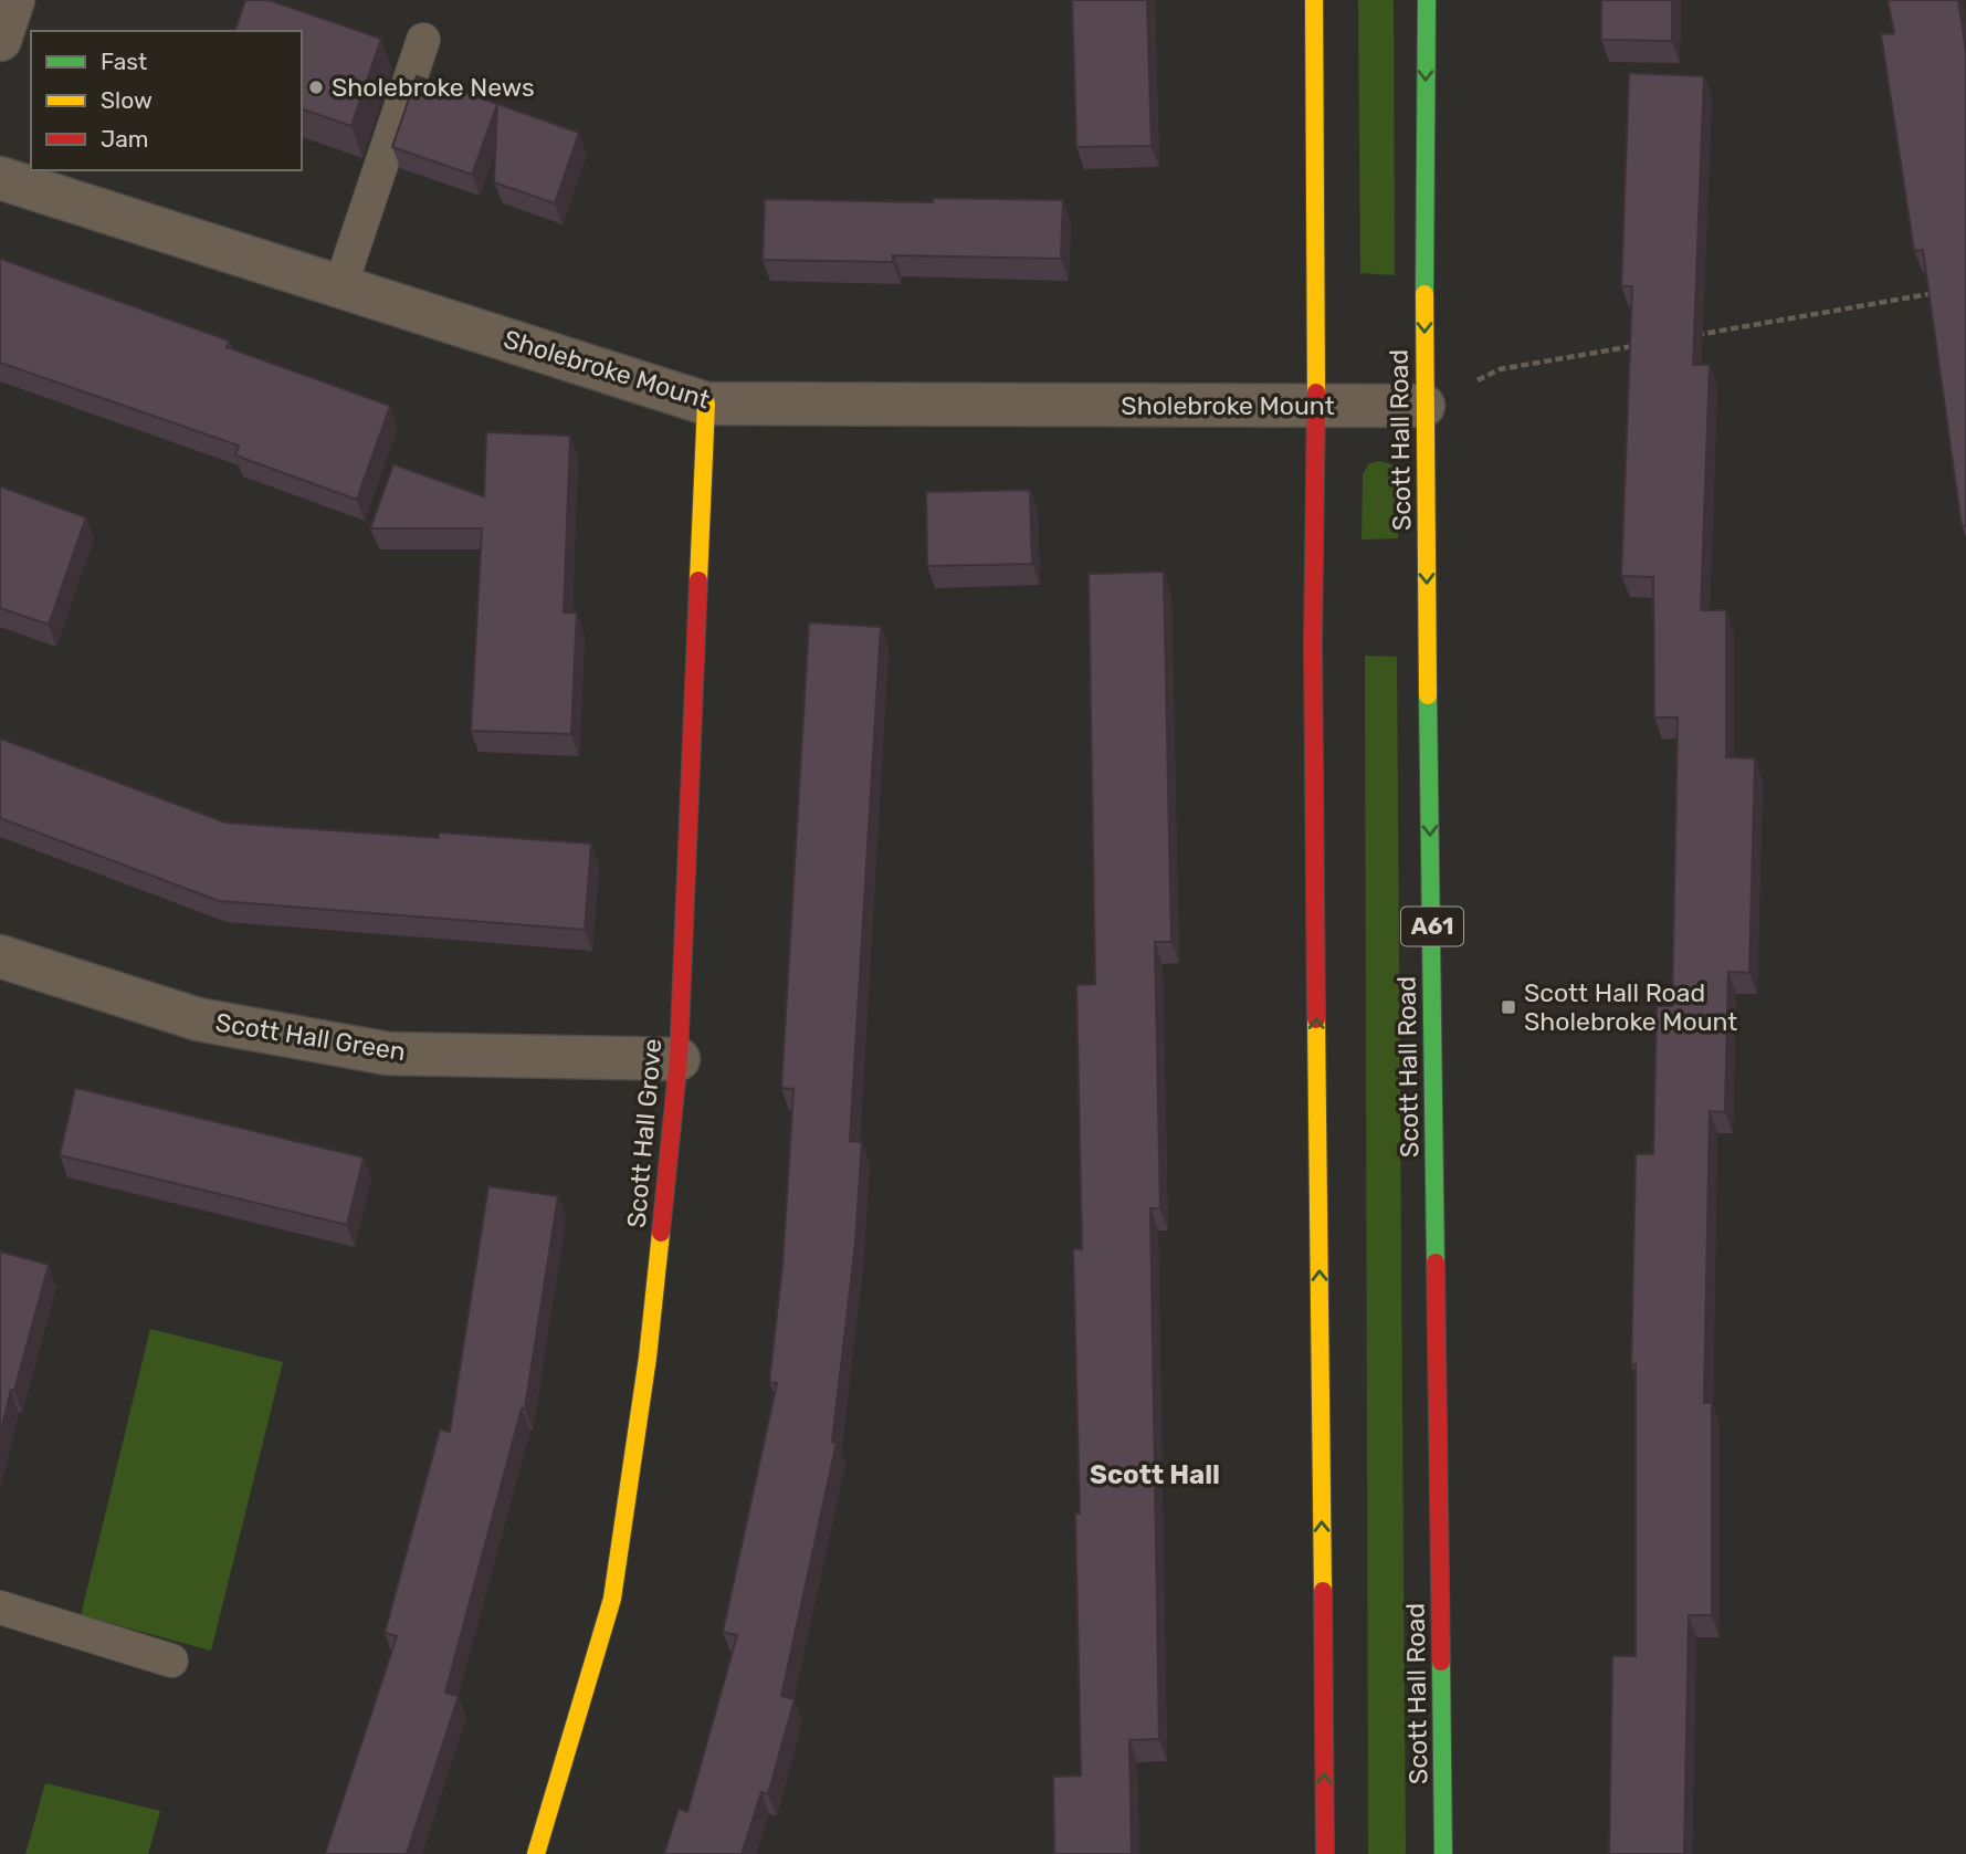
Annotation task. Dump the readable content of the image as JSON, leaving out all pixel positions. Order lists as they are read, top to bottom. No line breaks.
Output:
{"streets":{"main road":["Scott Hall Road","A61","Scott Hall Grove"],"street":["Sholebroke Mount","Scott Hall Green"]},"crossings":[["Sholebroke Mount","Scott Hall Road"],["Sholebroke Mount","Scott Hall Grove"],["Scott Hall Green","Scott Hall Grove"]],"districts":["Scott Hall"],"places":{"other":["Sholebroke News"],"transit":["Scott Hall Road Sholebroke Mount"]},"legend":["Fast","Slow","Jam"]}
